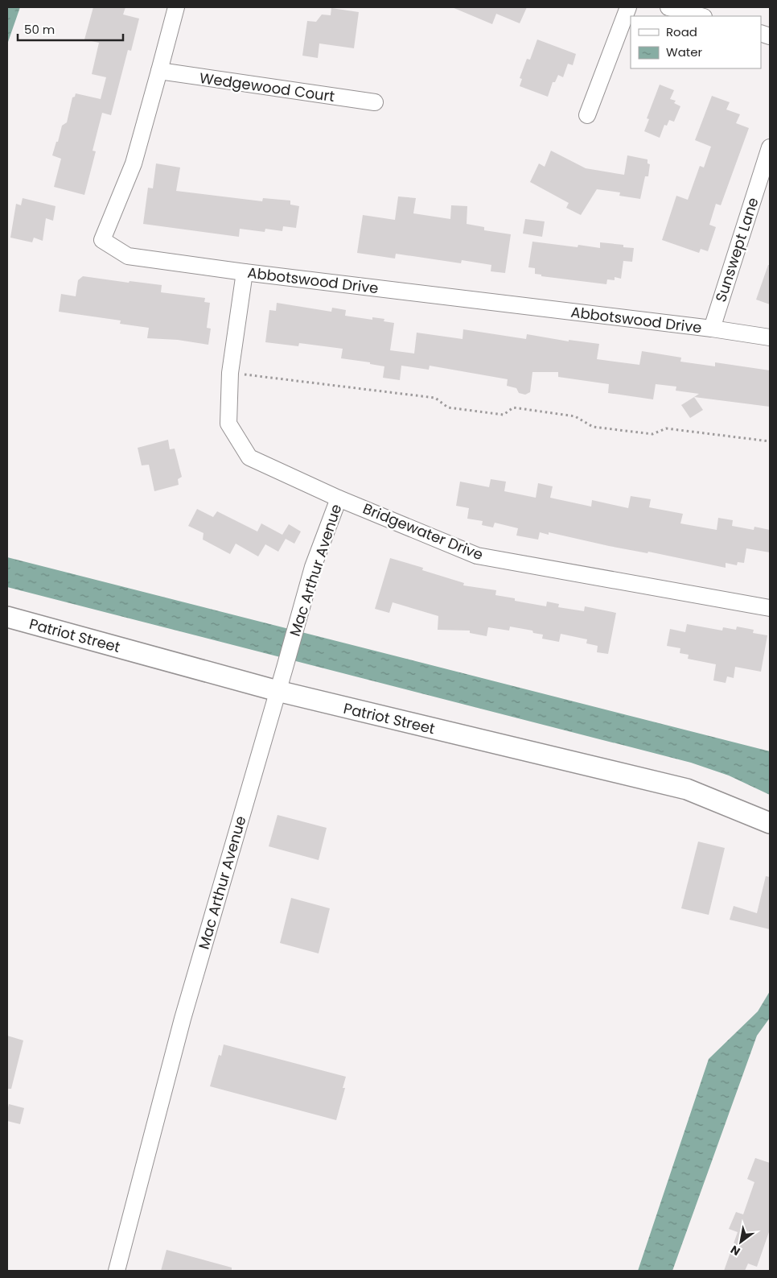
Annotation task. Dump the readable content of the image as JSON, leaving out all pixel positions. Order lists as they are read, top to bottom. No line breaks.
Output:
{"streets":{"main road":["Patriot Street"],"street":["Wedgewood Court","Sunswept Lane","Abbotswood Drive","Bridgewater Drive","Mac Arthur Avenue"]},"crossings":[["Wedgewood Court","Abbotswood Drive"],["Sunswept Lane","Abbotswood Drive"],["Abbotswood Drive","Bridgewater Drive"],["Bridgewater Drive","Mac Arthur Avenue"],["Mac Arthur Avenue","Patriot Street"]],"legend":["Road","Water"],"scale_bar":"50 m","north":"bottom left"}
